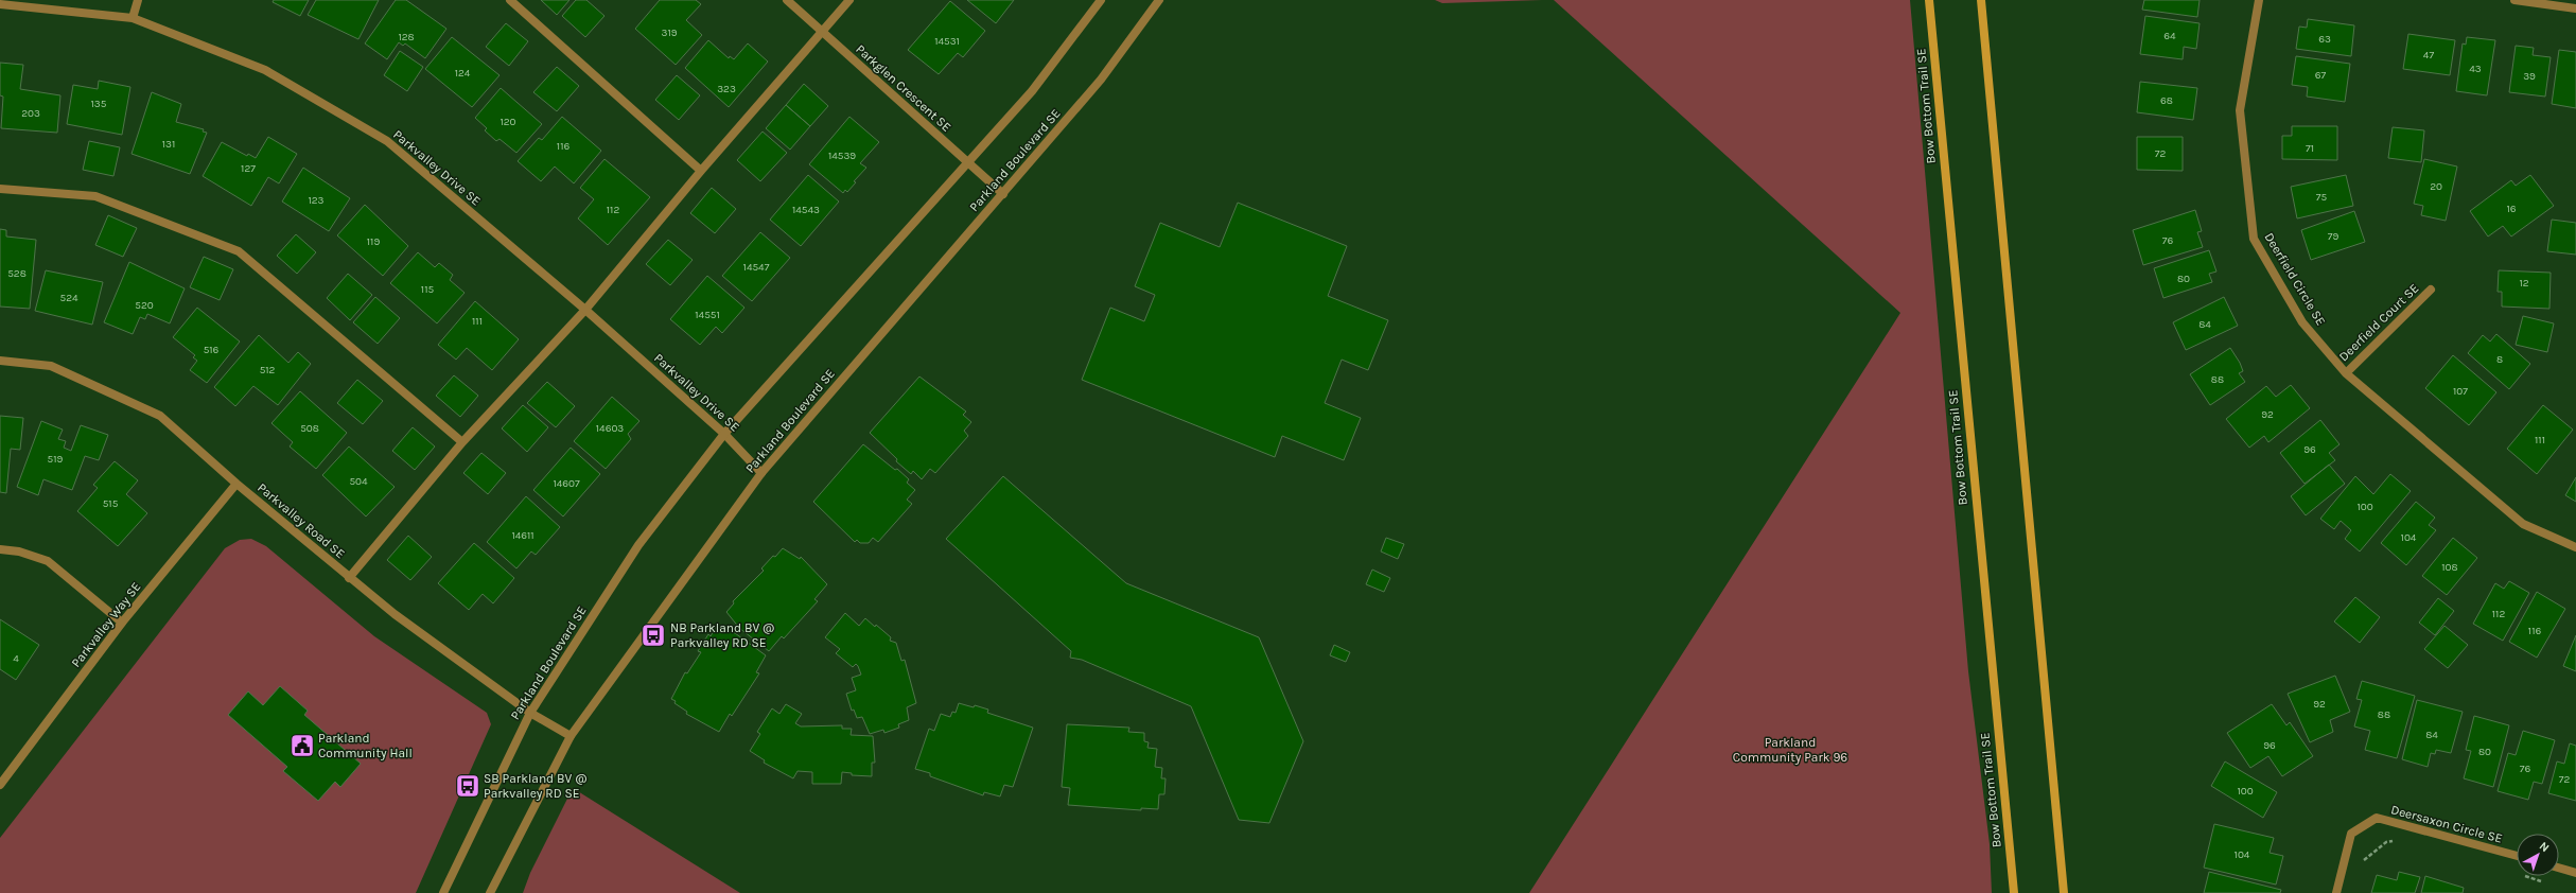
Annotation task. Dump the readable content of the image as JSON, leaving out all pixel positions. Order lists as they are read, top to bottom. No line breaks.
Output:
{"streets":{"main road":["Bow Bottom Trail SE"],"street":["Parkglen Crescent SE","Parkland Boulevard SE","Parkvalley Drive SE","Deerfield Circle SE","Deerfield Court SE","Parkvalley Road SE","Parkvalley Way SE","Deersaxon Circle SE"]},"crossings":[["Parkglen Crescent SE","Parkland Boulevard SE"],["Parkland Boulevard SE","Parkvalley Drive SE"],["Parkland Boulevard SE","Parkvalley Road SE"],["Deerfield Circle SE","Deerfield Court SE"],["Parkvalley Road SE","Parkvalley Way SE"]],"parks":["Parkland Community Park 96"],"places":{"bus stop":["NB Parkland BV @ Parkvalley RD SE","SB Parkland BV @ Parkvalley RD SE"],"public building":["Parkland Community Hall"]},"house_numbers":["319","64","128","63","14531","47","43","124","67","39","323","68","135","203","120","131","116","71","72","14539","127","20","75","123","16","112","14543","79","76","119","14547","528","80","12","115","524","520","14551","111","84","516","8","512","88","107","92","508","14603","111","96","519","504","14607","515","100","14611","104","108","112","116","4","92","88","84","96","80","76","72","100","104"],"north":"top right"}
